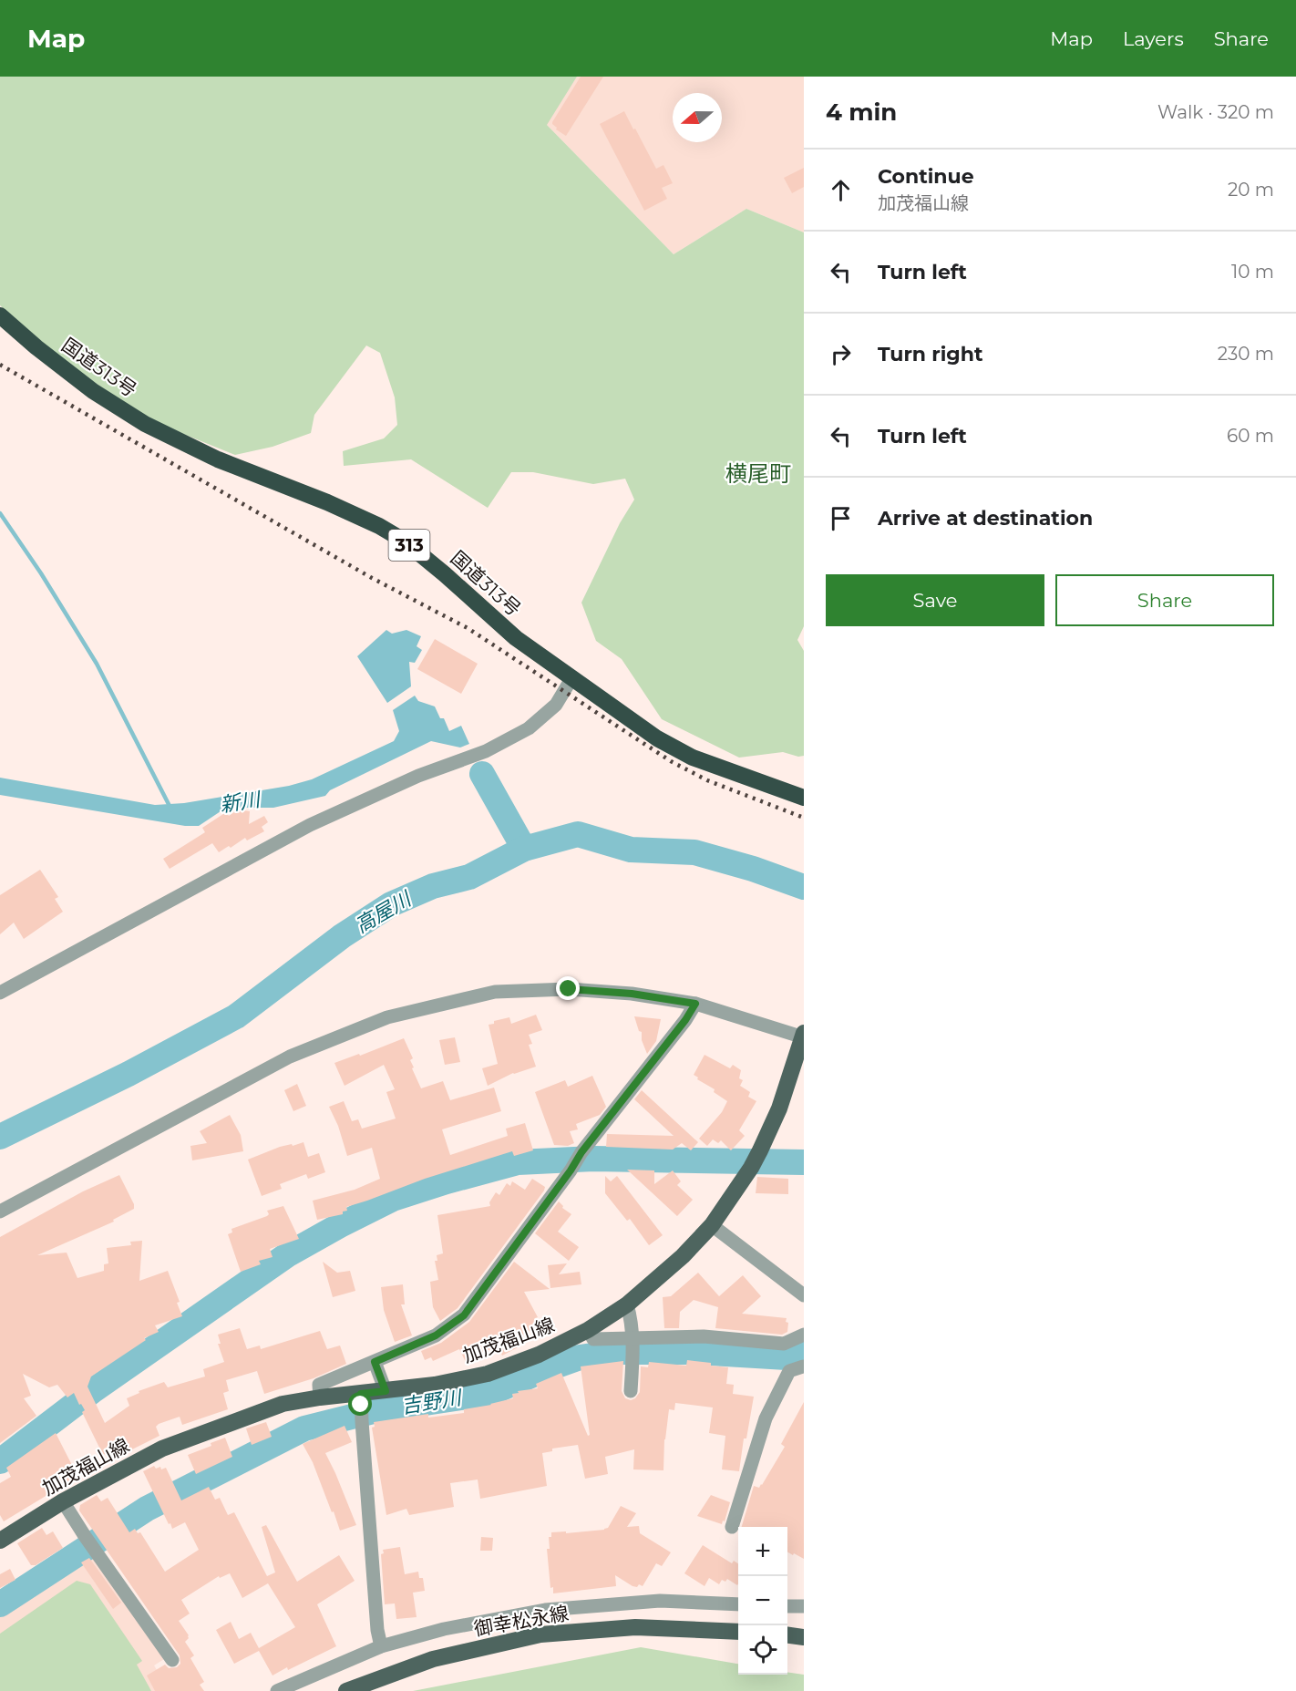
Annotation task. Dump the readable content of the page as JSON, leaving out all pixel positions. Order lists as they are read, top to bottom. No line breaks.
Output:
{"streets":{"highway":["国道313号","313"],"main road":["加茂福山線","御幸松永線"]},"districts":["横尾町"],"water":["新川","高屋川","吉野川"],"north":"left","page":{"header":"Map","nav":["Map","Layers","Share"],"heading":["4 min","Walk · 320 m"],"list":[["Continue","加茂福山線","20 m"],["Turn left","10 m"],["Turn right","230 m"],["Turn left","60 m"],"Arrive at destination"],"buttons":["Save","Share"],"map_buttons":["+","−"]}}
